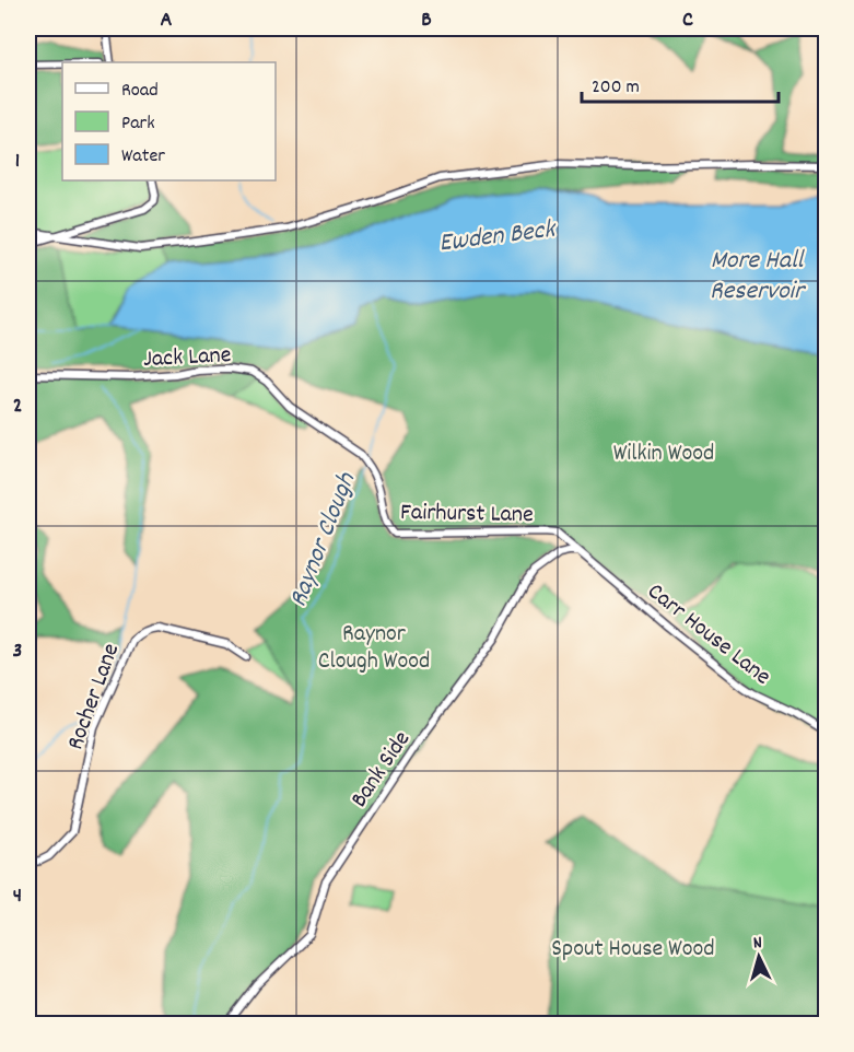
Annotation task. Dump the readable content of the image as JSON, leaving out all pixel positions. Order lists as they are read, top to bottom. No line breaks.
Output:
{"streets":{"street":["Jack Lane","Fairhurst Lane","Carr House Lane","Rocher Lane","Bank Side"]},"crossings":[["Jack Lane","Fairhurst Lane"],["Fairhurst Lane","Carr House Lane"],["Fairhurst Lane","Bank Side"],["Carr House Lane","Bank Side"]],"water":["Ewden Beck","More Hall Reservoir","Raynor Clough"],"parks":["Wilkin Wood","Raynor Clough Wood","Spout House Wood"],"legend":["Road","Park","Water"],"scale_bar":"200 m","north":"top","grid":{"columns":["A","B","C"],"rows":["1","2","3","4"]}}
